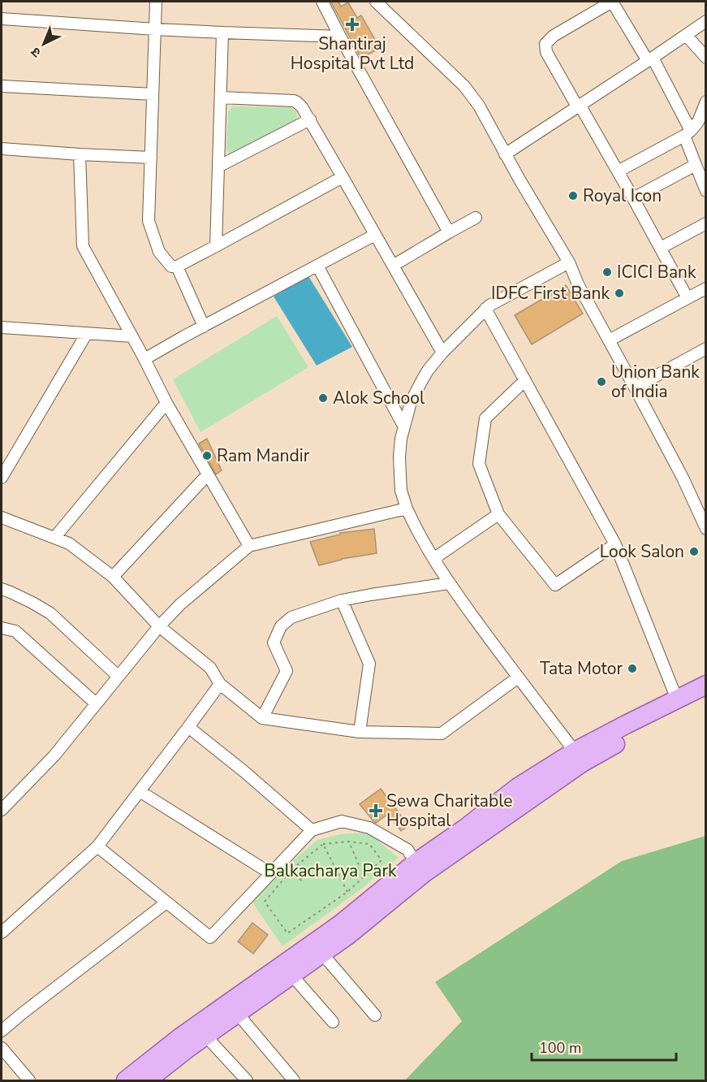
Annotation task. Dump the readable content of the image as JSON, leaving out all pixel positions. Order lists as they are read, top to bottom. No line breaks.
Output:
{"parks":["Balkacharya Park"],"places":{"health":["Shantiraj Hospital Pvt Ltd","Sewa Charitable Hospital"],"other":["Royal Icon","ICICI Bank","IDFC First Bank","Union Bank of India","Alok School","Ram Mandir","Look Salon","Tata Motor"]},"scale_bar":"100 m","north":"bottom left"}
